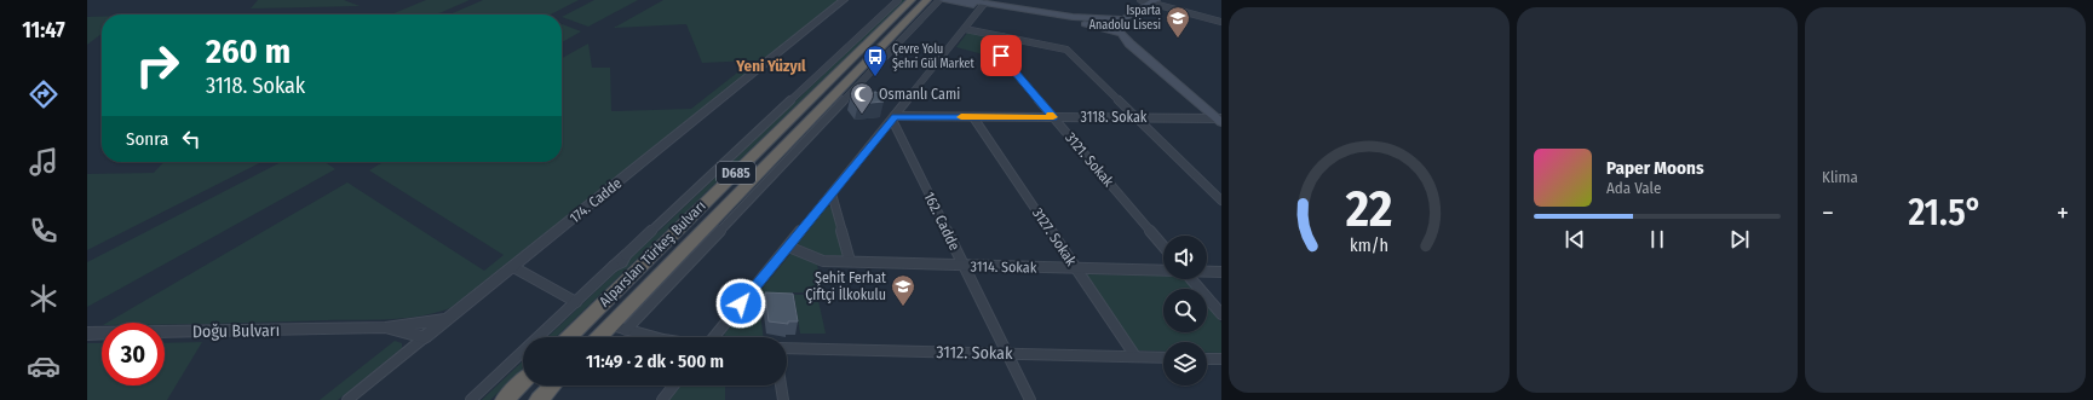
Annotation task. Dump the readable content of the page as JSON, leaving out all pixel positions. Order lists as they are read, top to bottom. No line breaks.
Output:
{"streets":{"highway":["D685","Alparslan Türkeş Bulvarı"],"street":["3118. Sokak","3121. Sokak","174. Cadde","162. Cadde","3127. Sokak","3114. Sokak","Doğu Bulvarı","3112. Sokak"]},"crossings":[["3118. Sokak","3121. Sokak"],["3118. Sokak","162. Cadde"],["3118. Sokak","3127. Sokak"],["174. Cadde","Doğu Bulvarı"],["162. Cadde","3114. Sokak"],["162. Cadde","3112. Sokak"],["3127. Sokak","3114. Sokak"],["3127. Sokak","3112. Sokak"]],"districts":["Yeni Yüzyıl"],"places":{"school or university":["Isparta Anadolu Lisesi","Şehit Ferhat Çiftçi İlkokulu"],"bus stop":["Çevre Yolu Şehri Gül Market"],"mosque":["Osmanlı Cami"]},"page":{"tabs":"11:47","tile":"Klima","turn":["260 m","3118. Sokak"],"then":"Sonra","song":["Paper Moons","Ada Vale"],"heat":["−","21.5°","+"],"limit":"30","trip":"11:49 · 2 dk · 500 m","gauge":["22","km/h"]}}
